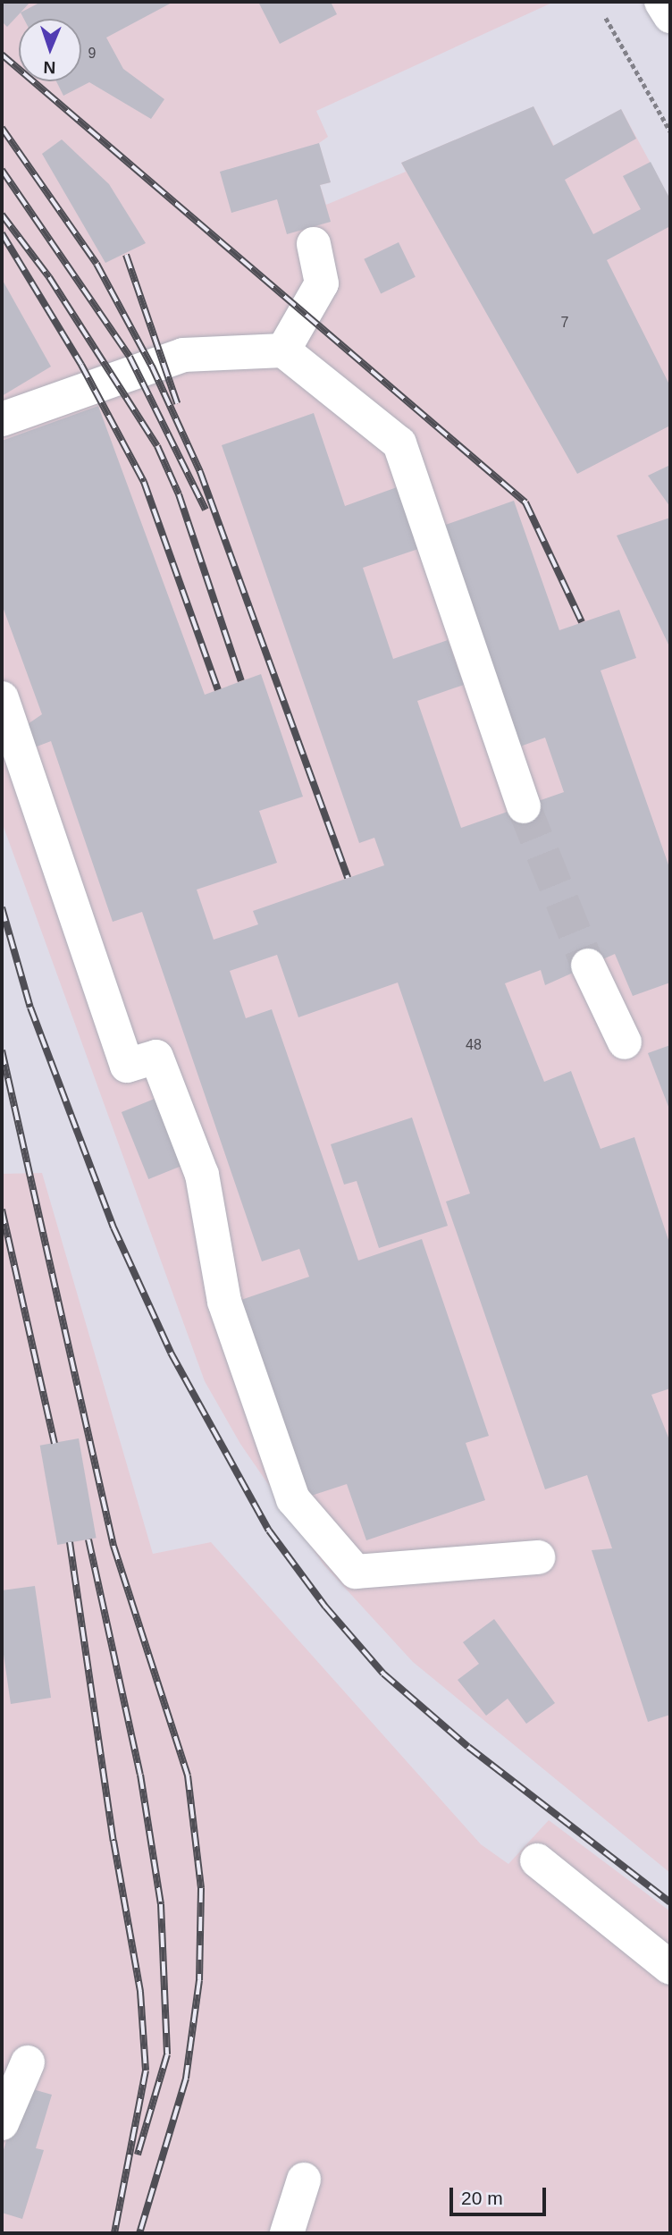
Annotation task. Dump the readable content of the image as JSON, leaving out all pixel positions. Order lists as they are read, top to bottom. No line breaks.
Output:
{"house_numbers":["9","7","48"],"scale_bar":"20 m","north":"bottom"}
